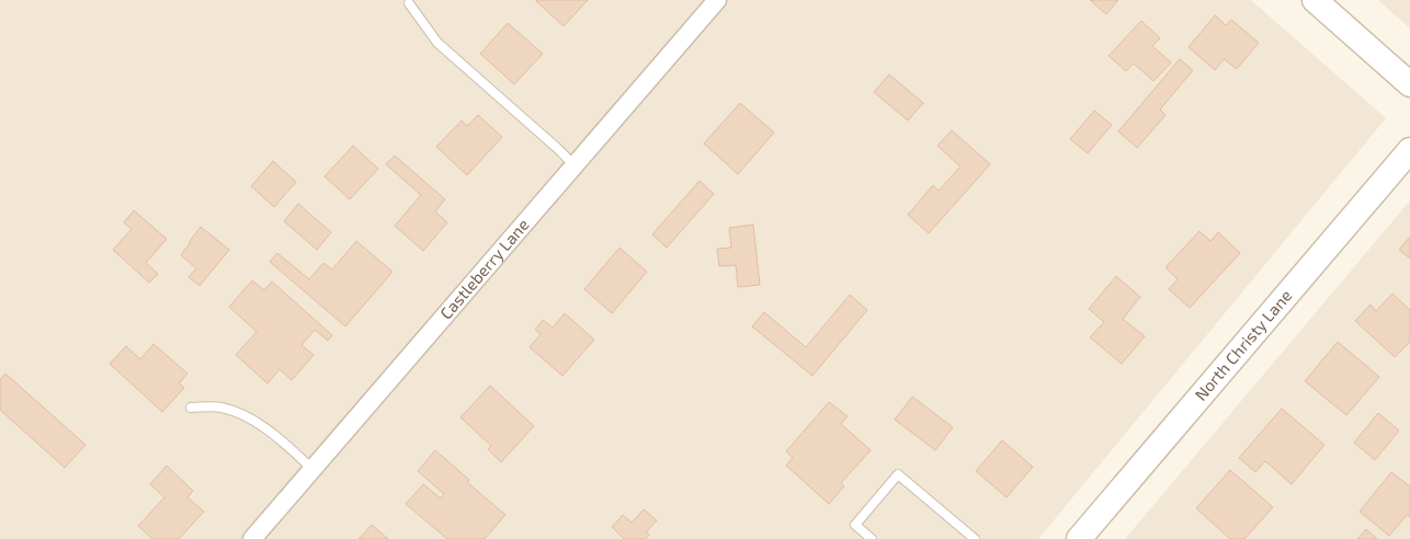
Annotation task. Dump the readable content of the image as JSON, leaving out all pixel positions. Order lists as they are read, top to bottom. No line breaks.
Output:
{"streets":{"street":["Castleberry Lane","North Christy Lane"]}}
